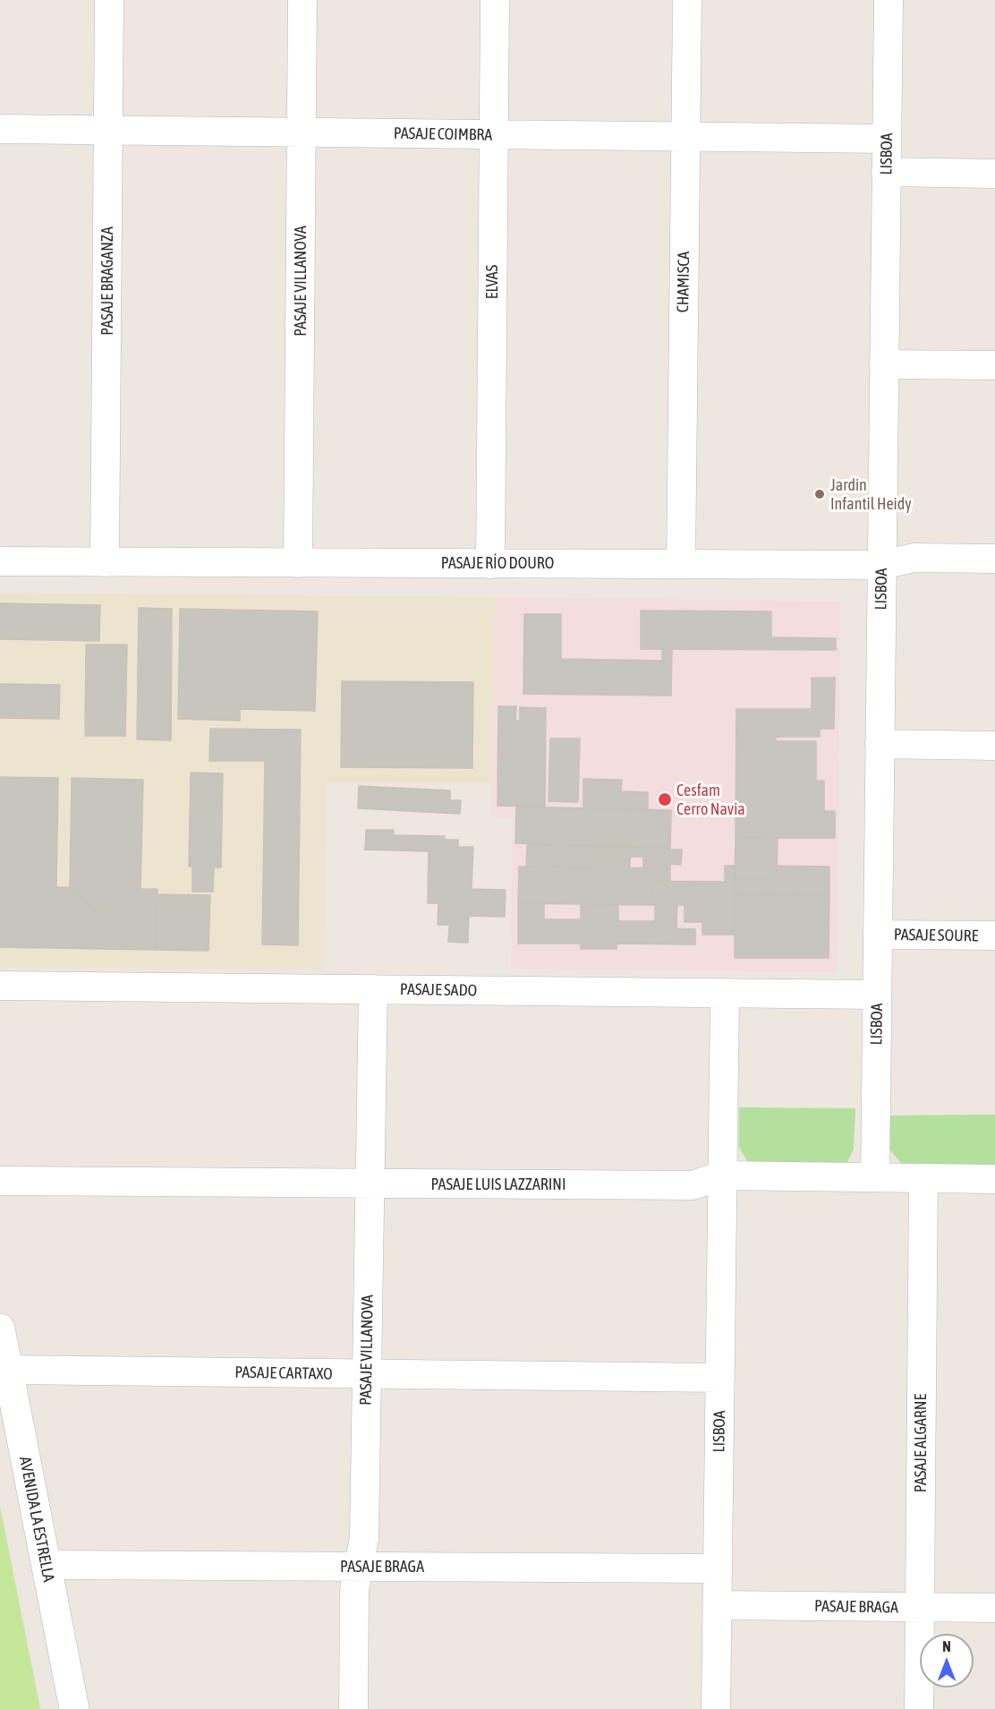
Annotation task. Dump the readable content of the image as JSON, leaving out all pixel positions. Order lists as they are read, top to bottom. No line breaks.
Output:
{"streets":{"main road":["AVENIDA LA ESTRELLA"],"street":["PASAJE COIMBRA","LISBOA","PASAJE BRAGANZA","PASAJE VILLANOVA","ELVAS","CHAMISCA","PASAJE RÍO DOURO","PASAJE SOURE","PASAJE SADO","PASAJE LUIS LAZZARINI","PASAJE CARTAXO","PASAJE ALGARNE","PASAJE BRAGA"]},"crossings":[["PASAJE COIMBRA","LISBOA"],["PASAJE COIMBRA","PASAJE BRAGANZA"],["PASAJE COIMBRA","PASAJE VILLANOVA"],["PASAJE COIMBRA","ELVAS"],["PASAJE COIMBRA","CHAMISCA"],["LISBOA","PASAJE RÍO DOURO"],["LISBOA","PASAJE SOURE"],["LISBOA","PASAJE SADO"],["LISBOA","PASAJE LUIS LAZZARINI"],["LISBOA","PASAJE CARTAXO"],["LISBOA","PASAJE BRAGA"],["PASAJE BRAGANZA","PASAJE RÍO DOURO"],["PASAJE VILLANOVA","PASAJE RÍO DOURO"],["PASAJE VILLANOVA","PASAJE SADO"],["PASAJE VILLANOVA","PASAJE LUIS LAZZARINI"],["PASAJE VILLANOVA","PASAJE CARTAXO"],["PASAJE VILLANOVA","PASAJE BRAGA"],["ELVAS","PASAJE RÍO DOURO"],["CHAMISCA","PASAJE RÍO DOURO"],["PASAJE LUIS LAZZARINI","PASAJE ALGARNE"],["PASAJE CARTAXO","AVENIDA LA ESTRELLA"],["PASAJE ALGARNE","PASAJE BRAGA"],["AVENIDA LA ESTRELLA","PASAJE BRAGA"]],"places":["Jardin Infantil Heidy","Cesfam Cerro Navia"],"north":"top"}
